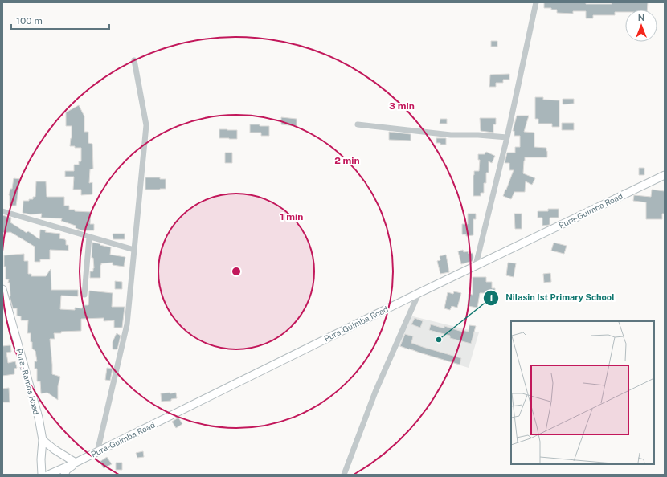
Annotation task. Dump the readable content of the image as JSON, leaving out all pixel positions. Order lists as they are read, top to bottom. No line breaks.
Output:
{"streets":{"main road":["Pura-Guimba Road","Pura - Ramos Road"]},"places":["Nilasin Ist Primary School"],"scale_bar":"100 m","north":"top","rings":["3 min","2 min","1 min"]}
